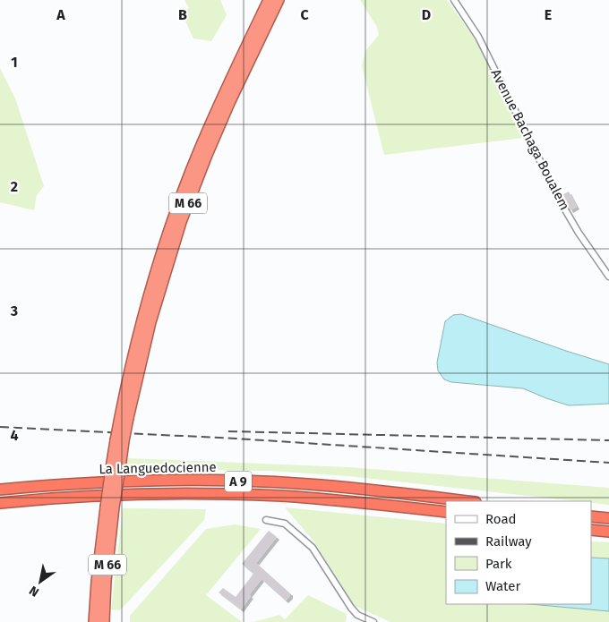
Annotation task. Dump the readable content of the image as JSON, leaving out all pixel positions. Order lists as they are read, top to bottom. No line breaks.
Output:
{"streets":{"highway":["M 66","La Languedocienne","A 9"],"street":["Avenue Bachaga Boualem"]},"legend":["Road","Railway","Park","Water"],"north":"bottom left","grid":{"columns":["A","B","C","D","E"],"rows":["1","2","3","4"]}}
